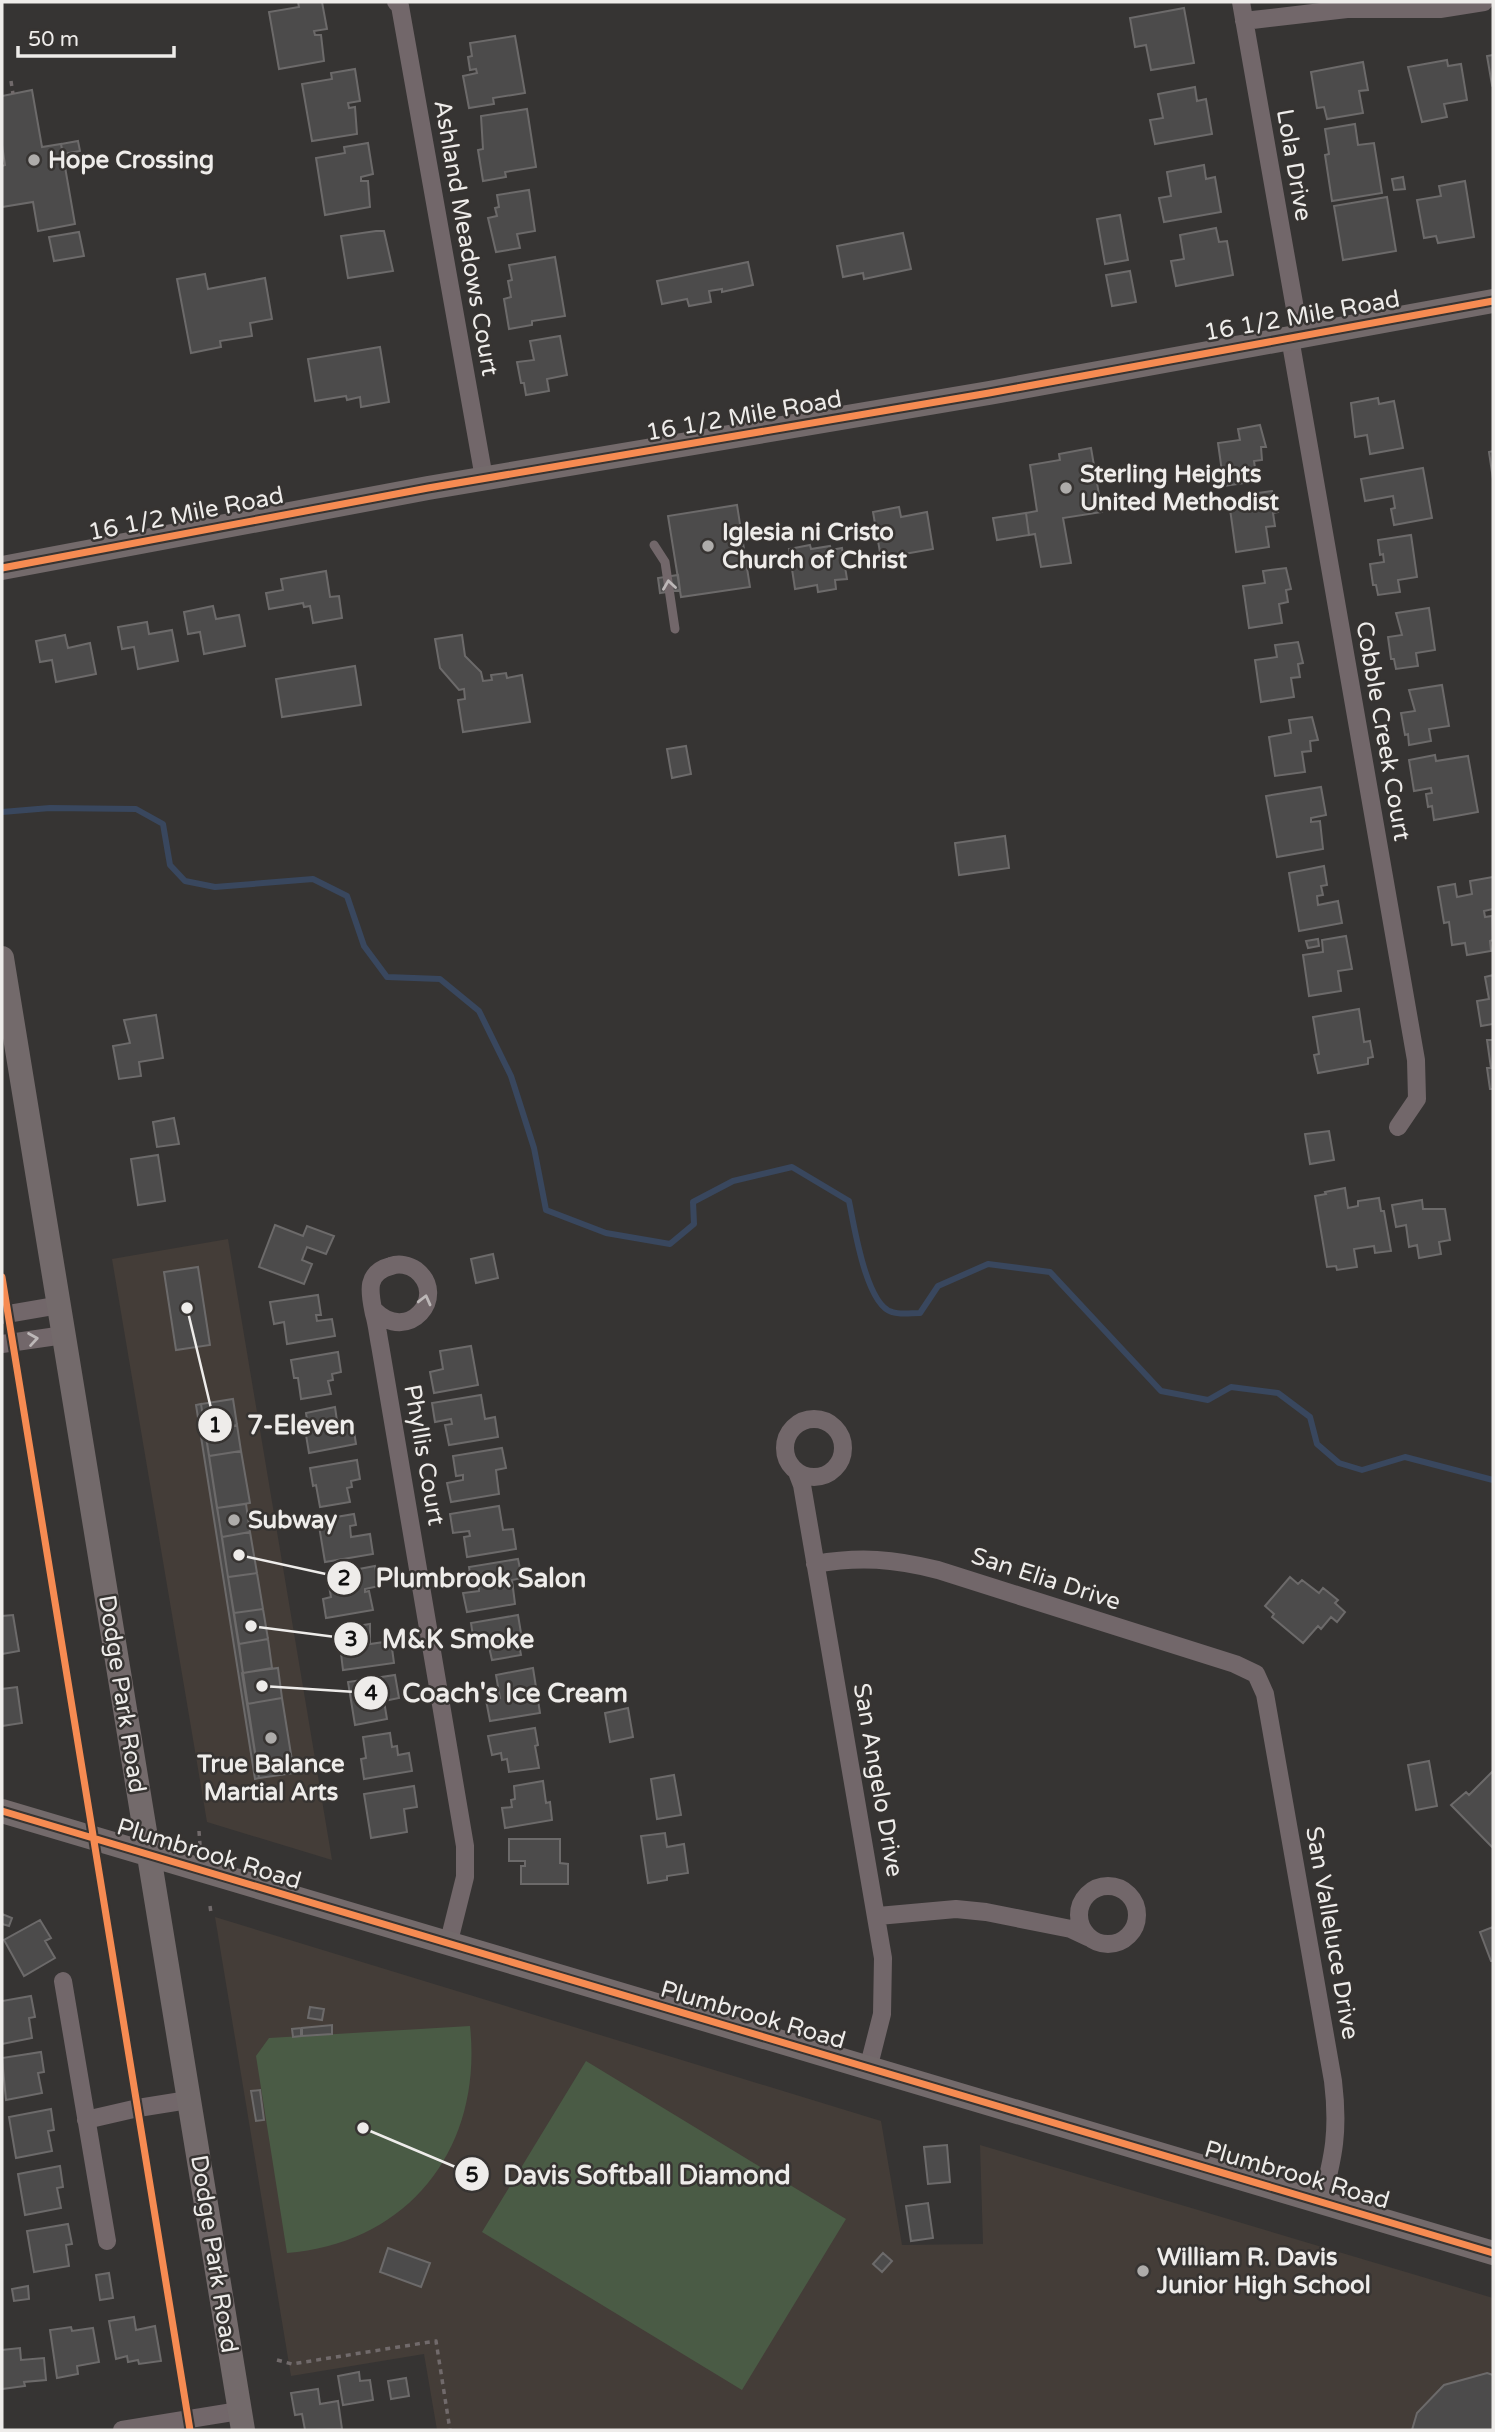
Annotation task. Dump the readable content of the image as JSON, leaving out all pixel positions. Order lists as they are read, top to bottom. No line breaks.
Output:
{"streets":{"street":["Lola Drive","Ashland Meadows Court","16 1/2 Mile Road","Cobble Creek Court","Phyllis Court","San Elia Drive","Dodge Park Road","San Angelo Drive","Plumbrook Road","San Valleluce Drive"]},"crossings":[["Lola Drive","16 1/2 Mile Road"],["Lola Drive","Cobble Creek Court"],["Ashland Meadows Court","16 1/2 Mile Road"],["16 1/2 Mile Road","Cobble Creek Court"],["Phyllis Court","Plumbrook Road"],["San Elia Drive","San Angelo Drive"],["San Elia Drive","San Valleluce Drive"],["Dodge Park Road","Plumbrook Road"],["San Angelo Drive","Plumbrook Road"],["Plumbrook Road","San Valleluce Drive"]],"places":["Hope Crossing","Sterling Heights United Methodist","Iglesia ni Cristo Church of Christ","7-Eleven","Subway","Plumbrook Salon","M&K Smoke","Coach's Ice Cream","True Balance Martial Arts","Davis Softball Diamond","William R. Davis Junior High School"],"scale_bar":"50 m"}
